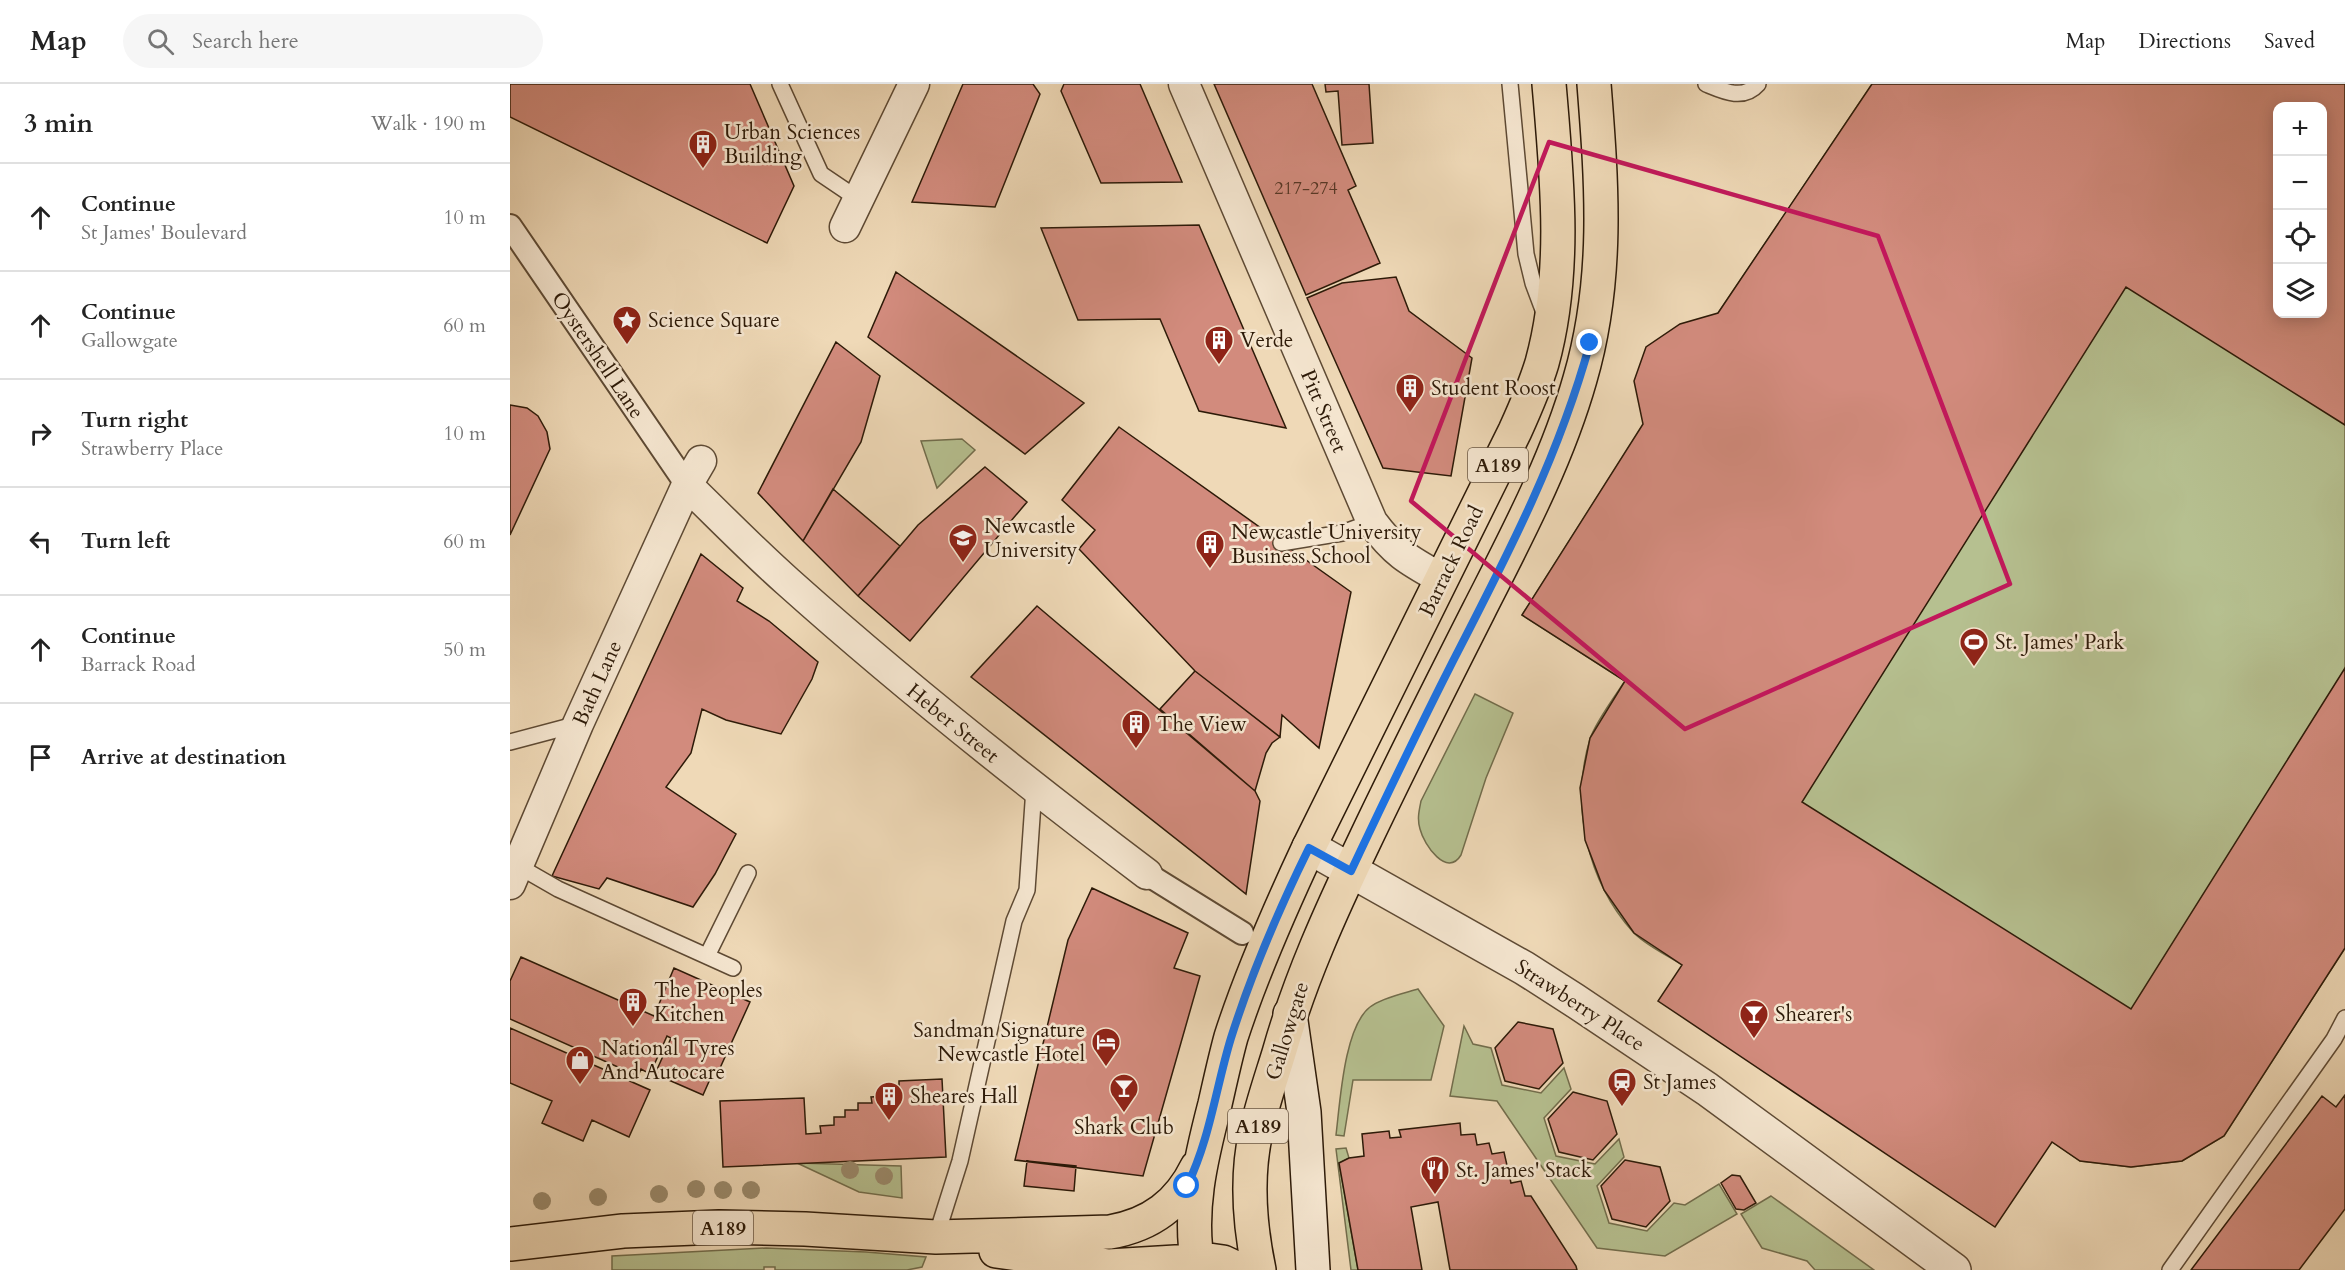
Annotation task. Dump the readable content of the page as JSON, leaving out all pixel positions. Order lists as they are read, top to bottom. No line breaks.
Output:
{"streets":{"main road":["A189","Barrack Road","Gallowgate"],"street":["Oystershell Lane","Pitt Street","Bath Lane","Heber Street","Strawberry Place"]},"crossings":[["Oystershell Lane","Bath Lane"],["Oystershell Lane","Heber Street"],["Pitt Street","Barrack Road"],["A189","Barrack Road"],["A189","Strawberry Place"],["A189","Gallowgate"],["Barrack Road","Strawberry Place"],["Bath Lane","Heber Street"],["Strawberry Place","Gallowgate"]],"places":{"building":["Urban Sciences Building","Verde","Student Roost","Newcastle University Business School","The View","The Peoples Kitchen","Sheares Hall"],"place":["Science Square"],"school or university":["Newcastle University"],"sports":["St. James' Park"],"bar":["Shearer's","Shark Club"],"hotel":["Sandman Signature Newcastle Hotel"],"shop":["National Tyres And Autocare"],"station":["St James"],"restaurant":["St. James' Stack"]},"house_numbers":["217-274"],"page":{"header":"Map","search":"Search here","nav":["Map","Directions","Saved"],"heading":["3 min","Walk · 190 m"],"map_buttons":["+","−"],"list":[["Continue","St James' Boulevard","10 m"],["Continue","Gallowgate","60 m"],["Turn right","Strawberry Place","10 m"],["Turn left","60 m"],["Continue","Barrack Road","50 m"],"Arrive at destination"]}}
